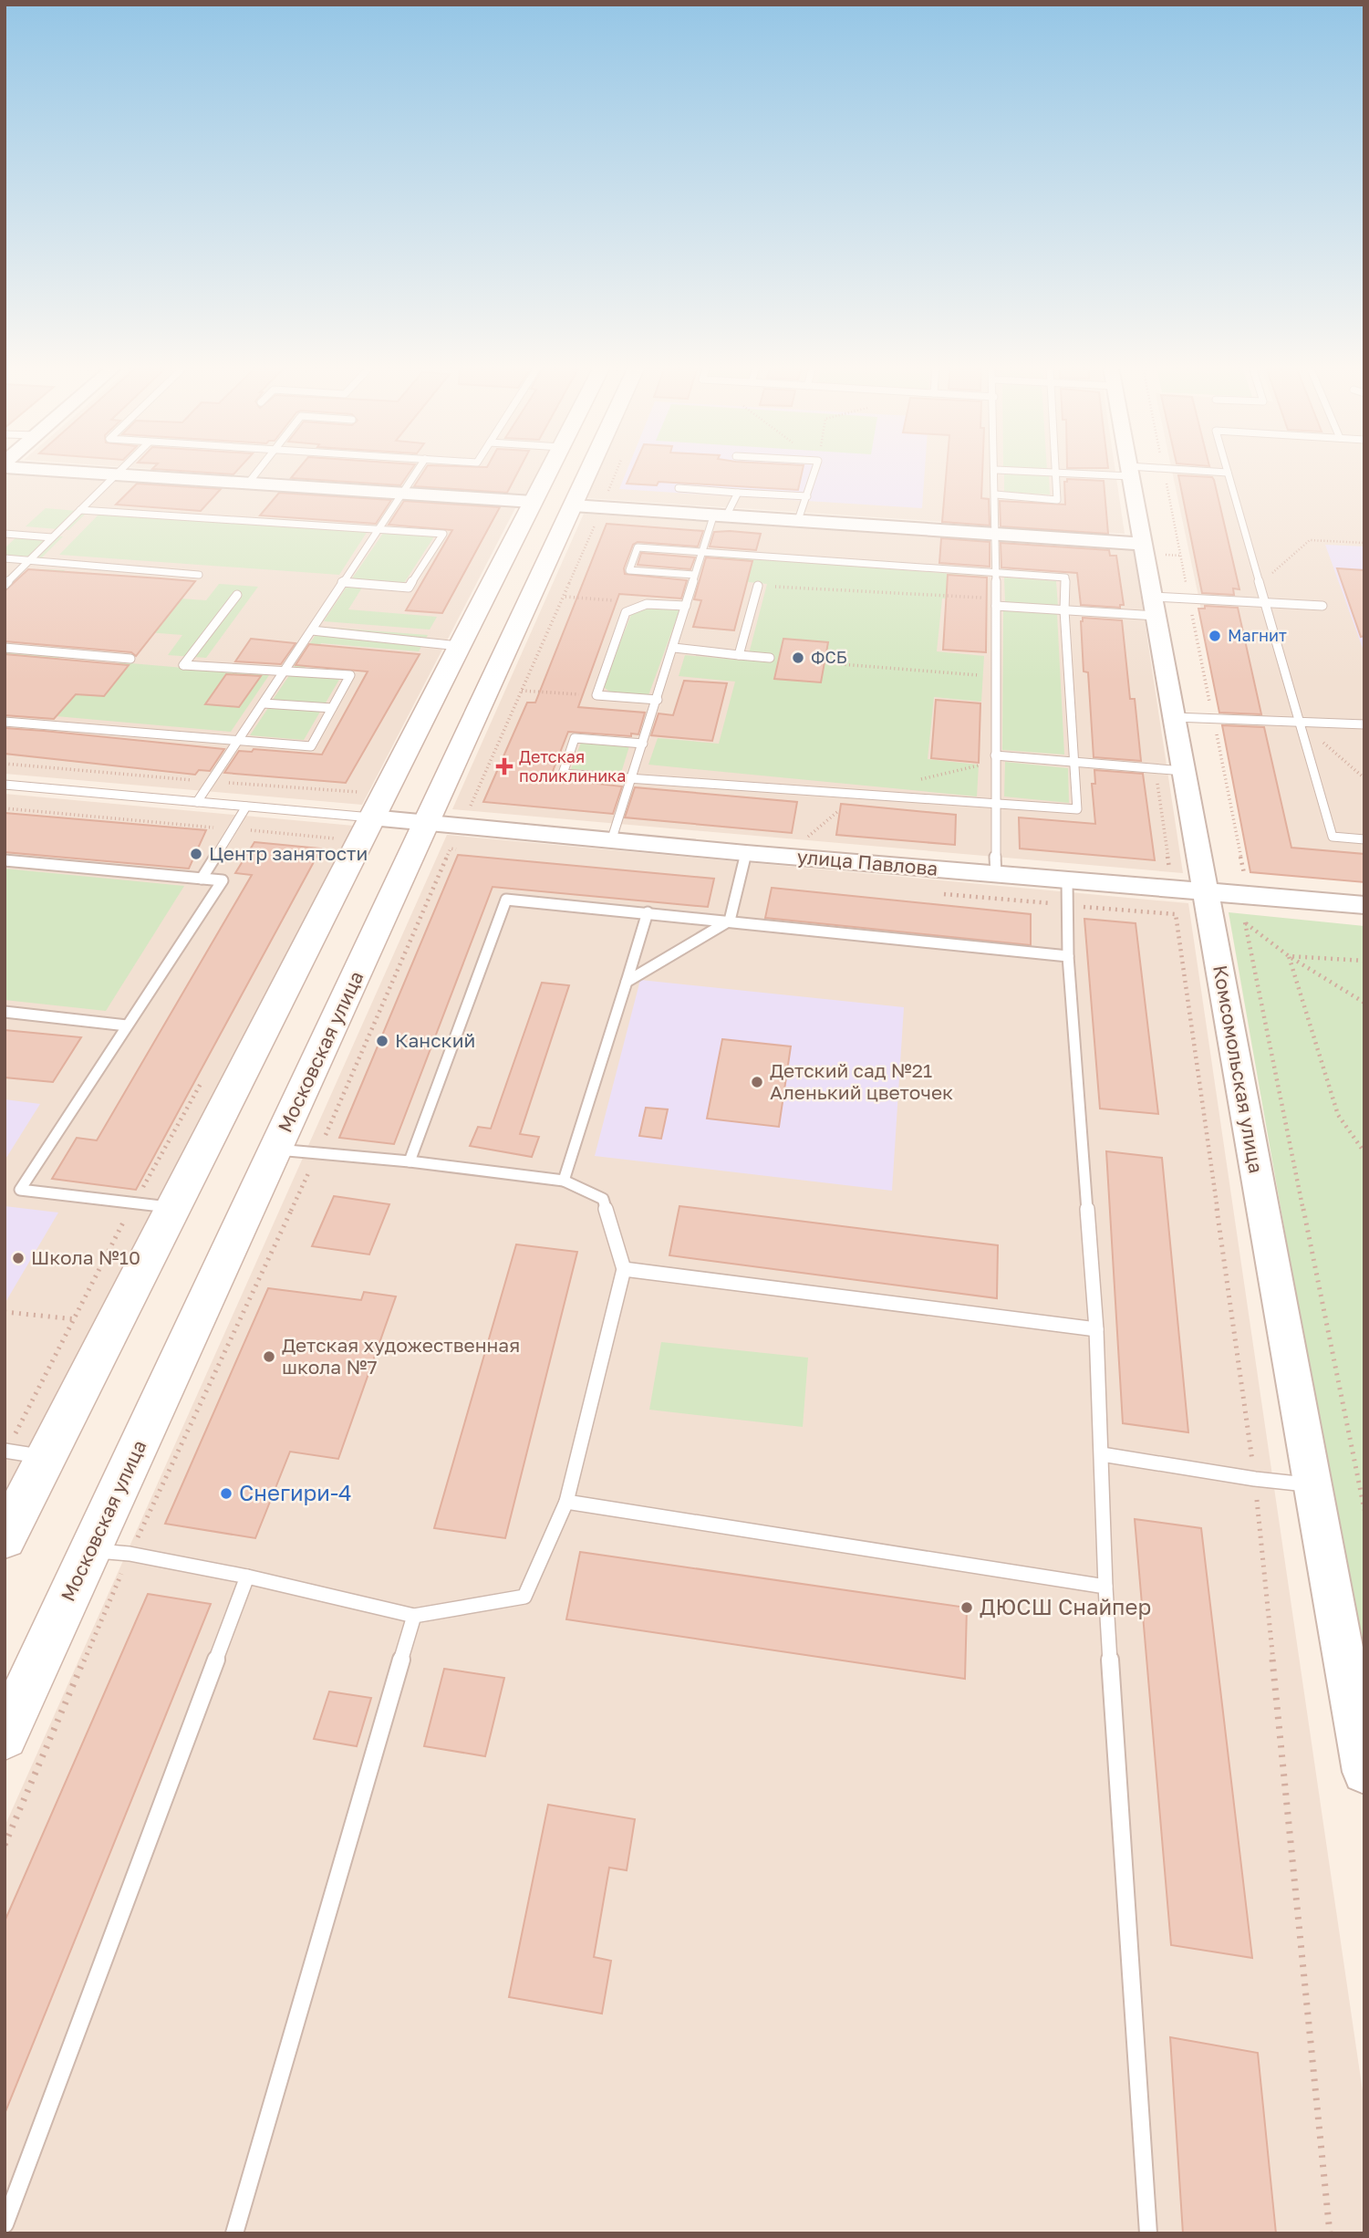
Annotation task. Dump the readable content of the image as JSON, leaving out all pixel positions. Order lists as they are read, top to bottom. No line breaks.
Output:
{"streets":{"main road":["Московская улица"],"street":["улица Павлова","Комсомольская улица"]},"crossings":[["улица Павлова","Московская улица"],["улица Павлова","Комсомольская улица"]],"places":{"other":["Магнит","ФСБ","Центр занятости","Канский","Детский сад №21 Аленький цветочек","Школа №10","Детская художественная школа №7","Снегири-4","ДЮСШ Снайпер"],"health":["Детская поликлиника"]}}
